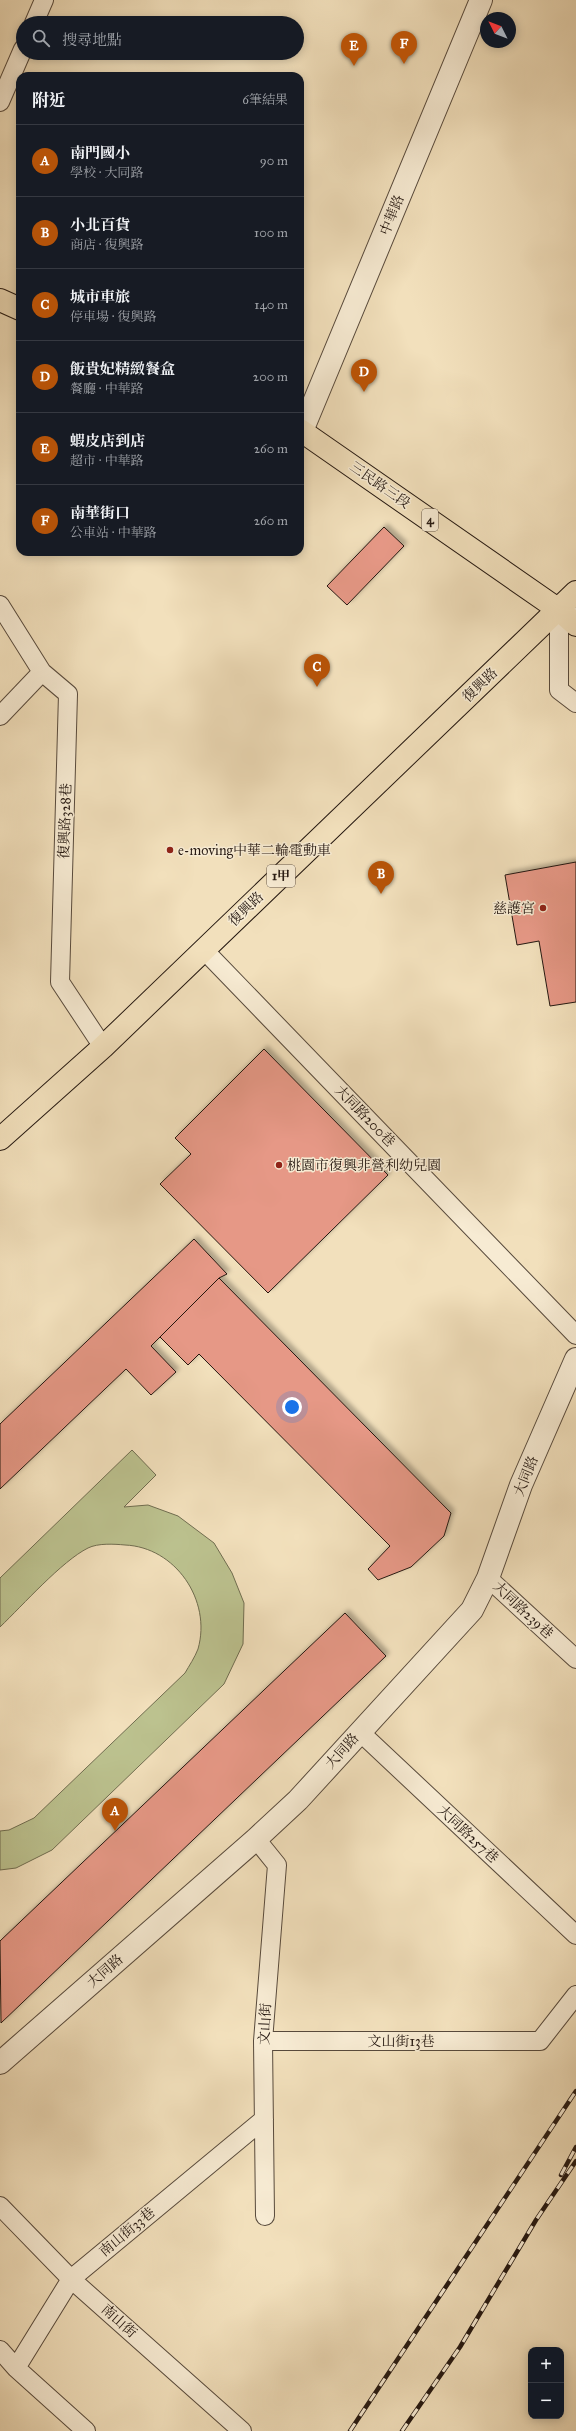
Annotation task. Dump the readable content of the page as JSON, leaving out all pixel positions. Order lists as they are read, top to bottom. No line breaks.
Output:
{"streets":{"main road":["三民路三段","4","復興路","1甲"],"street":["中華路","大同路"],"lane":["復興路328巷","大同路200巷","大同路239巷","大同路257巷","文山街","文山街13巷","南山街33巷","南山街"]},"crossings":[["三民路三段","4"],["三民路三段","復興路"],["4","復興路"],["復興路","復興路328巷"],["復興路","大同路200巷"],["大同路","大同路239巷"],["大同路","大同路257巷"],["大同路","文山街"],["文山街","文山街13巷"],["文山街","南山街33巷"],["南山街33巷","南山街"]],"places":["e-moving中華二輪電動車","慈護宮","桃園市復興非營利幼兒園"],"north":"top left","page":{"search":"搜尋地點","pins":["F","E","D","C","B","A"],"heading":["附近","6筆結果"],"list":[{"mark":"A","name":"南門國小","note":"學校 · 大同路","value":"90 m"},{"mark":"B","name":"小北百貨","note":"商店 · 復興路","value":"100 m"},{"mark":"C","name":"城市車旅","note":"停車場 · 復興路","value":"140 m"},{"mark":"D","name":"飯貴妃精緻餐盒","note":"餐廳 · 中華路","value":"200 m"},{"mark":"E","name":"蝦皮店到店","note":"超市 · 中華路","value":"260 m"},{"mark":"F","name":"南華街口","note":"公車站 · 中華路","value":"260 m"}],"map_buttons":["+","−"]}}
